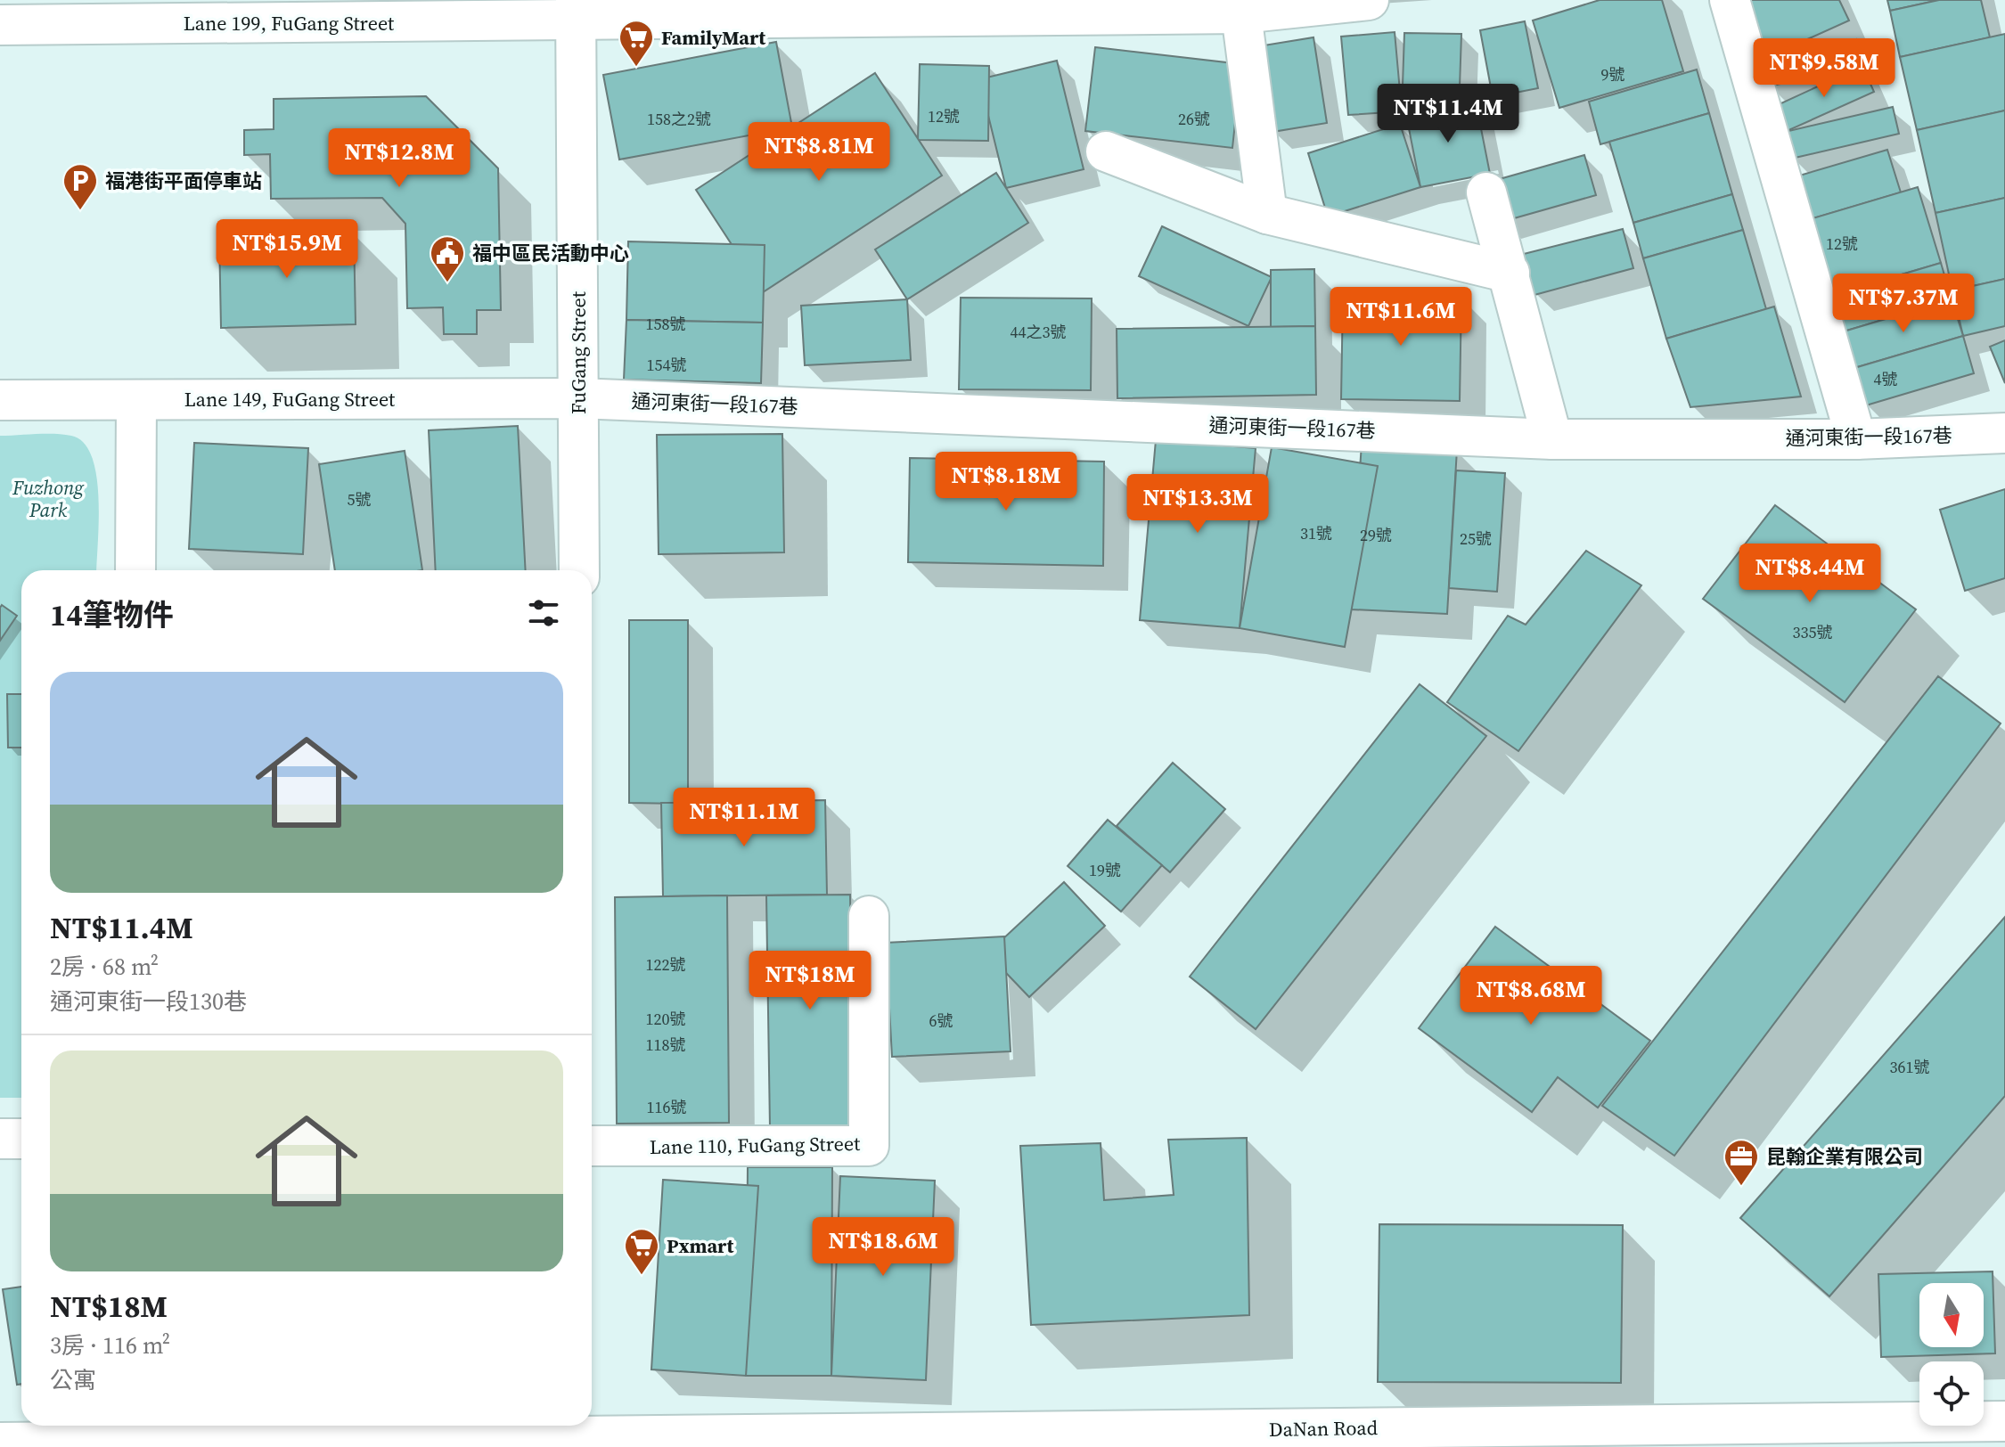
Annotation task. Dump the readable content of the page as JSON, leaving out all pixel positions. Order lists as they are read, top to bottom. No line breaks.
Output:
{"streets":{"street":["Lane 199, FuGang Street","FuGang Street","Lane 149, FuGang Street","通河東街一段167巷","Lane 110, FuGang Street","DaNan Road"]},"crossings":[["Lane 199, FuGang Street","FuGang Street"],["FuGang Street","Lane 149, FuGang Street"],["FuGang Street","通河東街一段167巷"],["Lane 149, FuGang Street","通河東街一段167巷"]],"parks":["Fuzhong Park"],"places":{"supermarket":["FamilyMart","Pxmart"],"parking":["福港街平面停車站"],"public building":["福中區民活動中心"],"office":["昆翰企業有限公司"]},"house_numbers":["9號","12號","158之2號","26號","12號","158號","44之3號","154號","4號","5號","31號","29號","25號","335號","19號","122號","120號","6號","118號","361號","116號"],"north":"bottom","page":{"price":["NT$9.58M","NT$11.4M","NT$8.81M","NT$12.8M","NT$15.9M","NT$7.37M","NT$11.6M","NT$8.18M","NT$13.3M","NT$8.44M","NT$11.1M","NT$18M","NT$8.68M","NT$18.6M"],"heading":"14筆物件","list":[{"name":"NT$11.4M","note":"2房 · 68 m² · 通河東街一段130巷"},{"name":"NT$18M","note":"3房 · 116 m² · 公寓"}]}}
